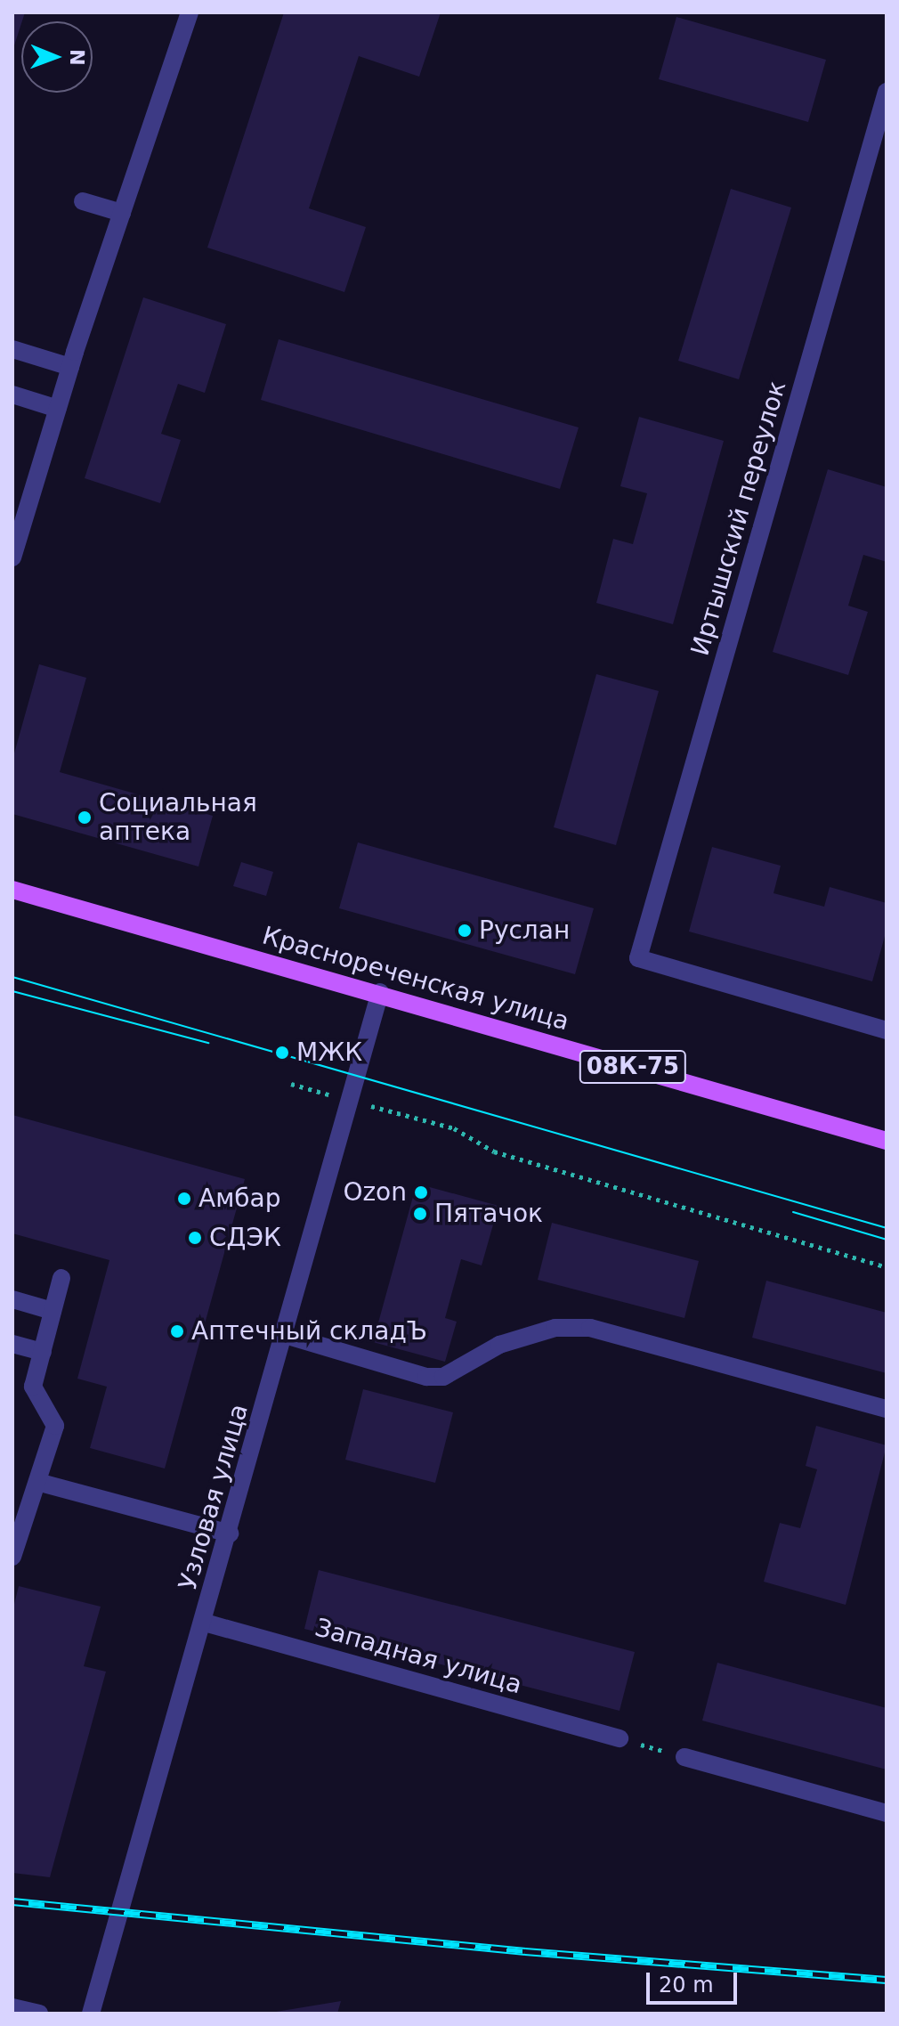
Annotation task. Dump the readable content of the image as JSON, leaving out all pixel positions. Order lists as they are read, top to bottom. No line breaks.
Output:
{"streets":{"main road":["Краснореченская улица","08К-75"],"street":["Иртышский переулок","Узловая улица","Западная улица"]},"crossings":[["Краснореченская улица","Узловая улица"],["Узловая улица","Западная улица"]],"places":["Социальная аптека","Руслан","МЖК","Ozon","Амбар","Пятачок","СДЭК","Аптечный складЪ"],"scale_bar":"20 m","north":"right"}
